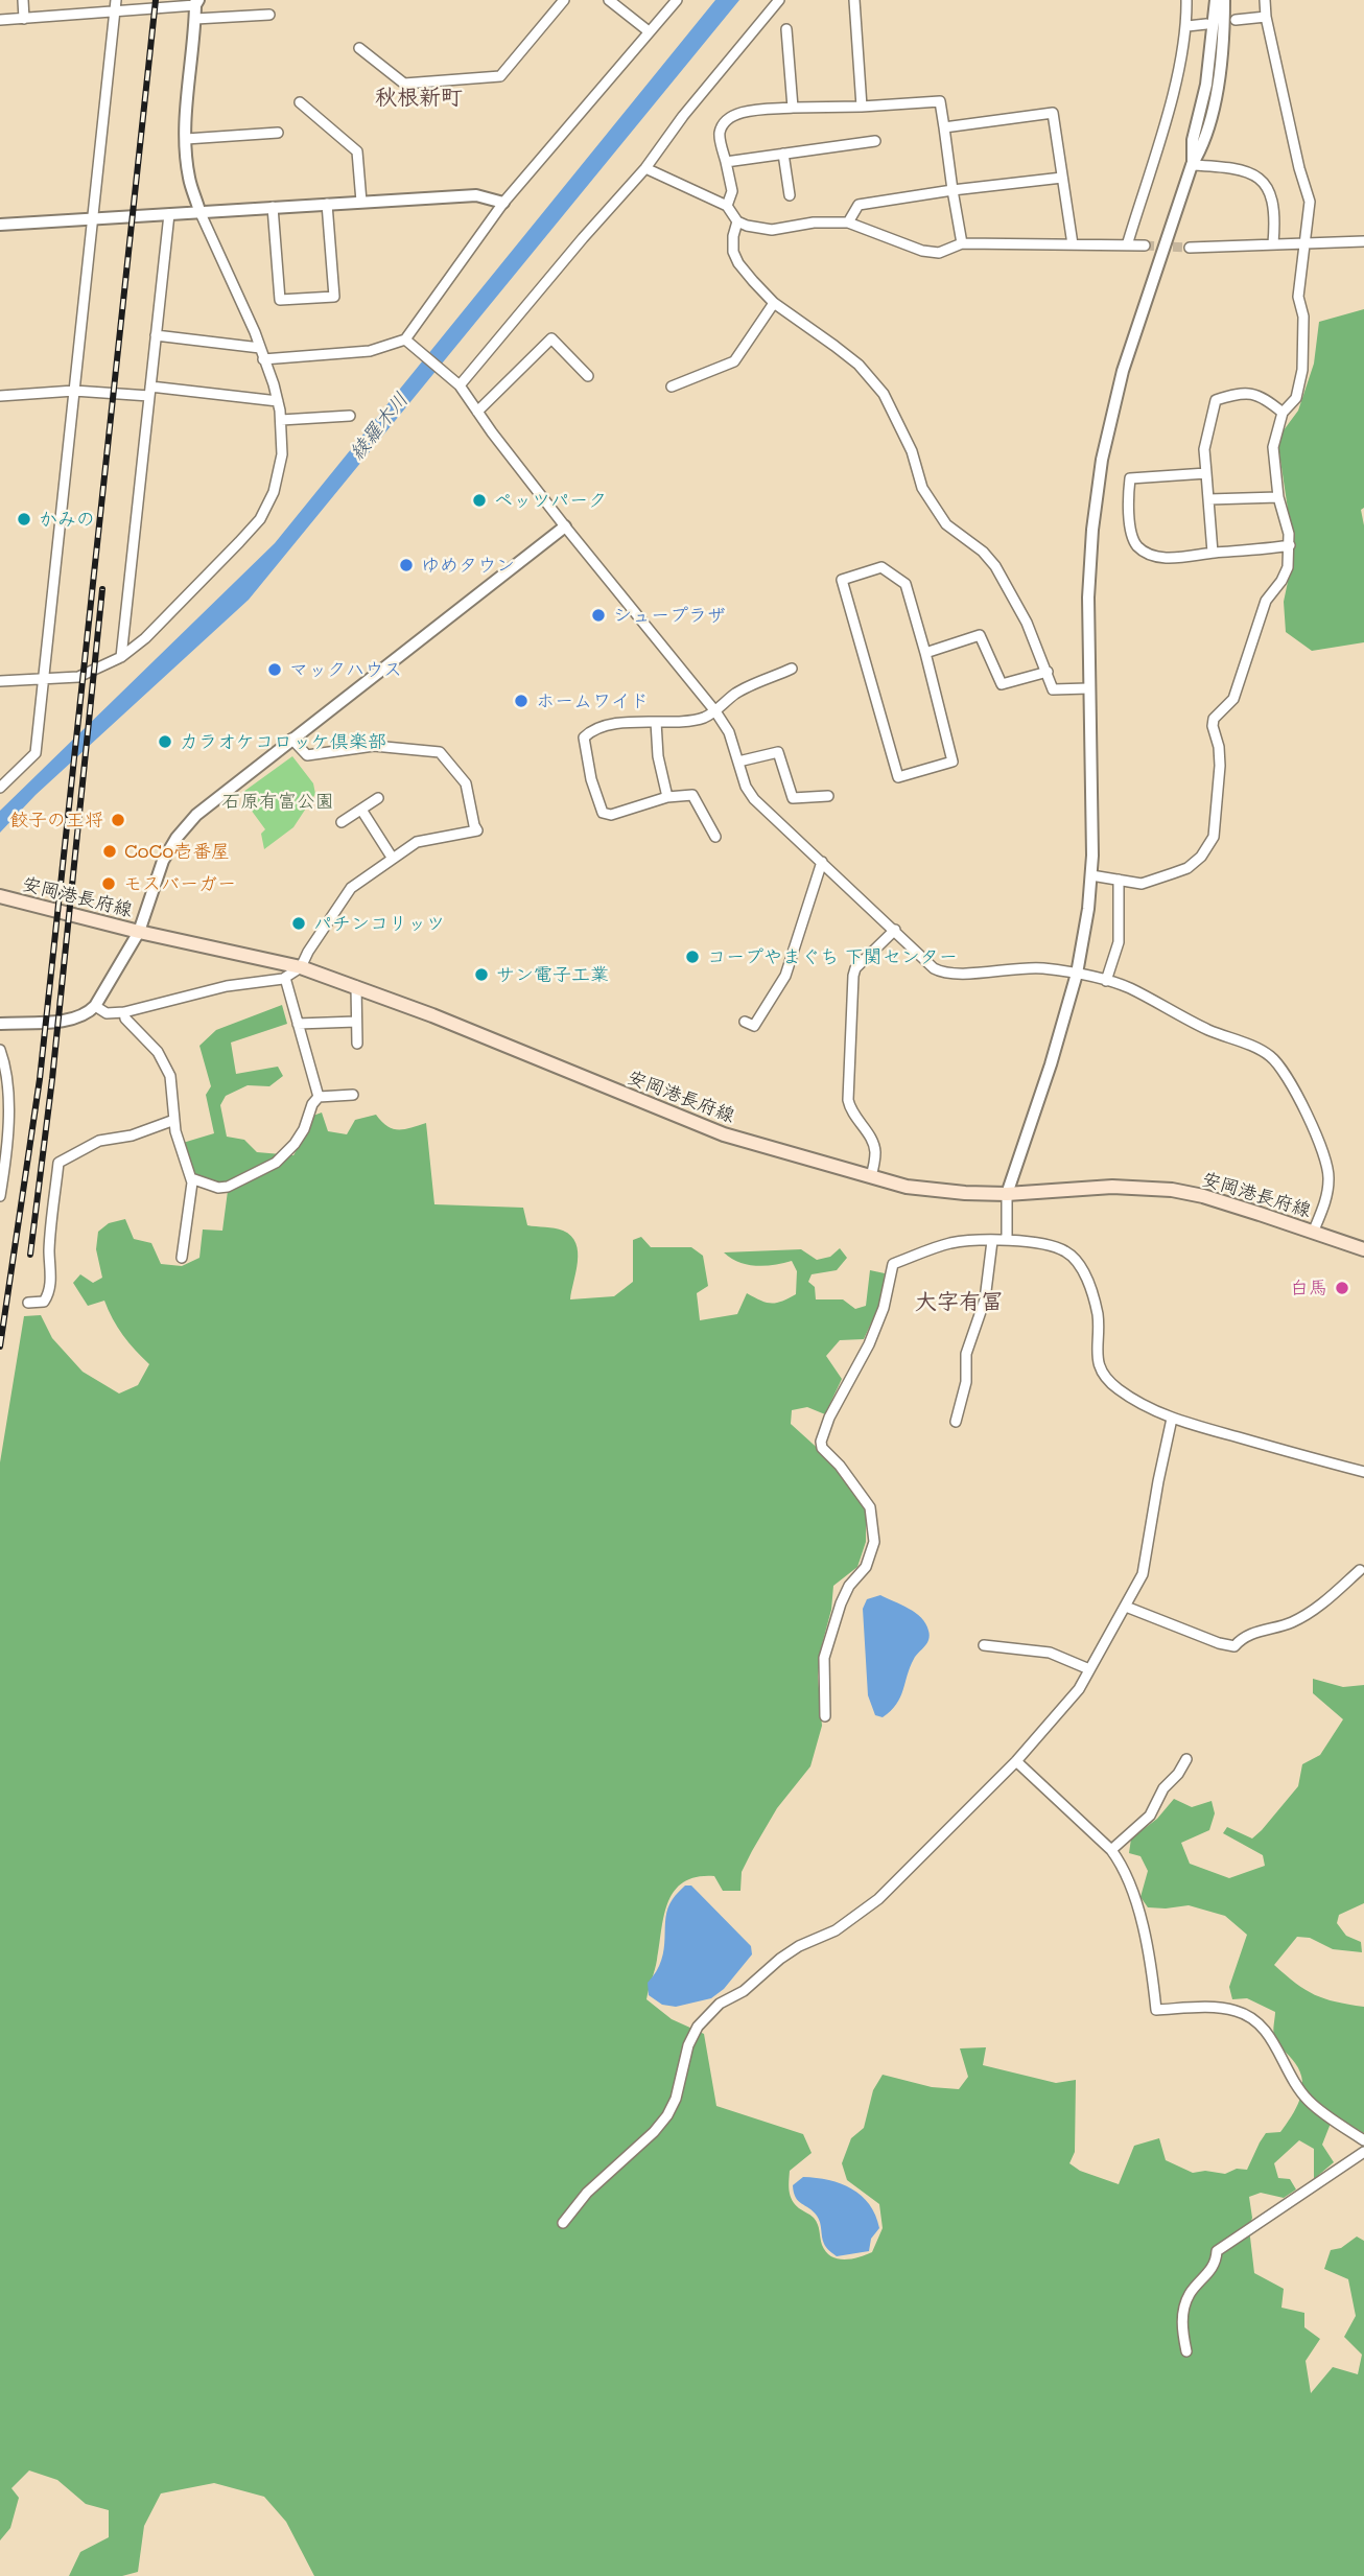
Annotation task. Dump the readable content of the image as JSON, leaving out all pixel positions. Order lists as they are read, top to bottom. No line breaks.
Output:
{"streets":{"main road":["安岡港長府線"]},"districts":["秋根新町","大字有冨"],"water":["綾羅木川"],"parks":["石原有富公園"],"places":["ペッツパーク","かみの","ゆめタウン","シュープラザ","マックハウス","ホームワイド","カラオケコロッケ倶楽部","餃子の王将","CoCo壱番屋","モスバーガー","パチンコリッツ","コープやまぐち 下関センター","サン電子工業","白馬"]}
